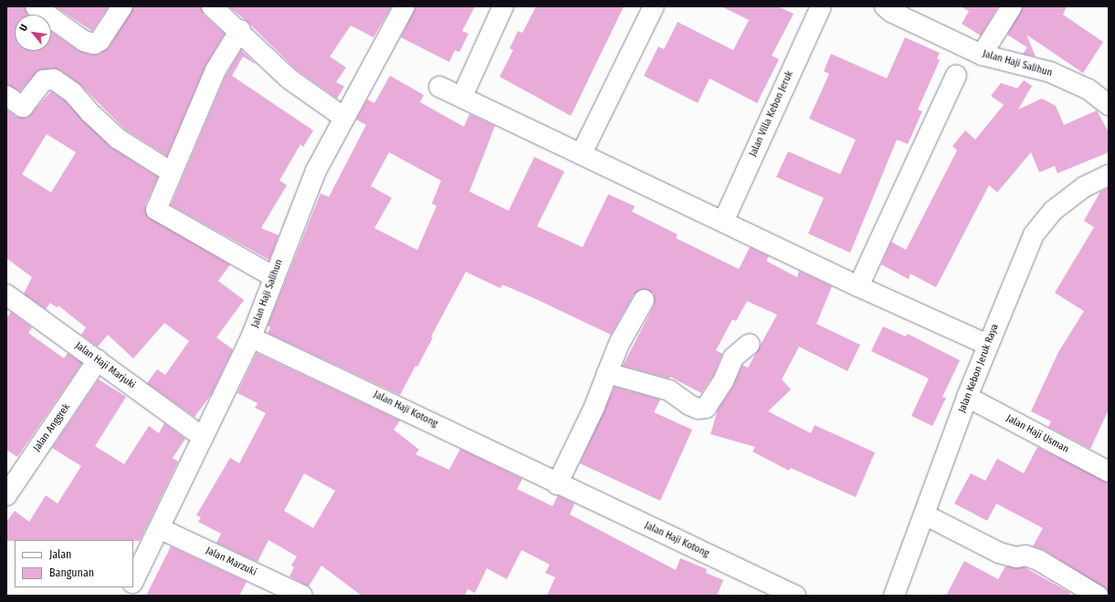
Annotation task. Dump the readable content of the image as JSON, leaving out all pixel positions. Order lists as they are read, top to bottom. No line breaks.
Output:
{"streets":{"street":["Jalan Haji Salihun","Jalan Villa Kebon Jeruk","Jalan Haji Marjuki","Jalan Kebon Jeruk Raya","Jalan Haji Kotong","Jalan Anggrek","Jalan Haji Usman","Jalan Marzuki"]},"crossings":[["Jalan Haji Salihun","Jalan Haji Marjuki"],["Jalan Haji Salihun","Jalan Haji Kotong"],["Jalan Haji Salihun","Jalan Marzuki"],["Jalan Haji Marjuki","Jalan Anggrek"],["Jalan Kebon Jeruk Raya","Jalan Haji Usman"]],"legend":["Jalan","Bangunan"],"north":"top left"}
